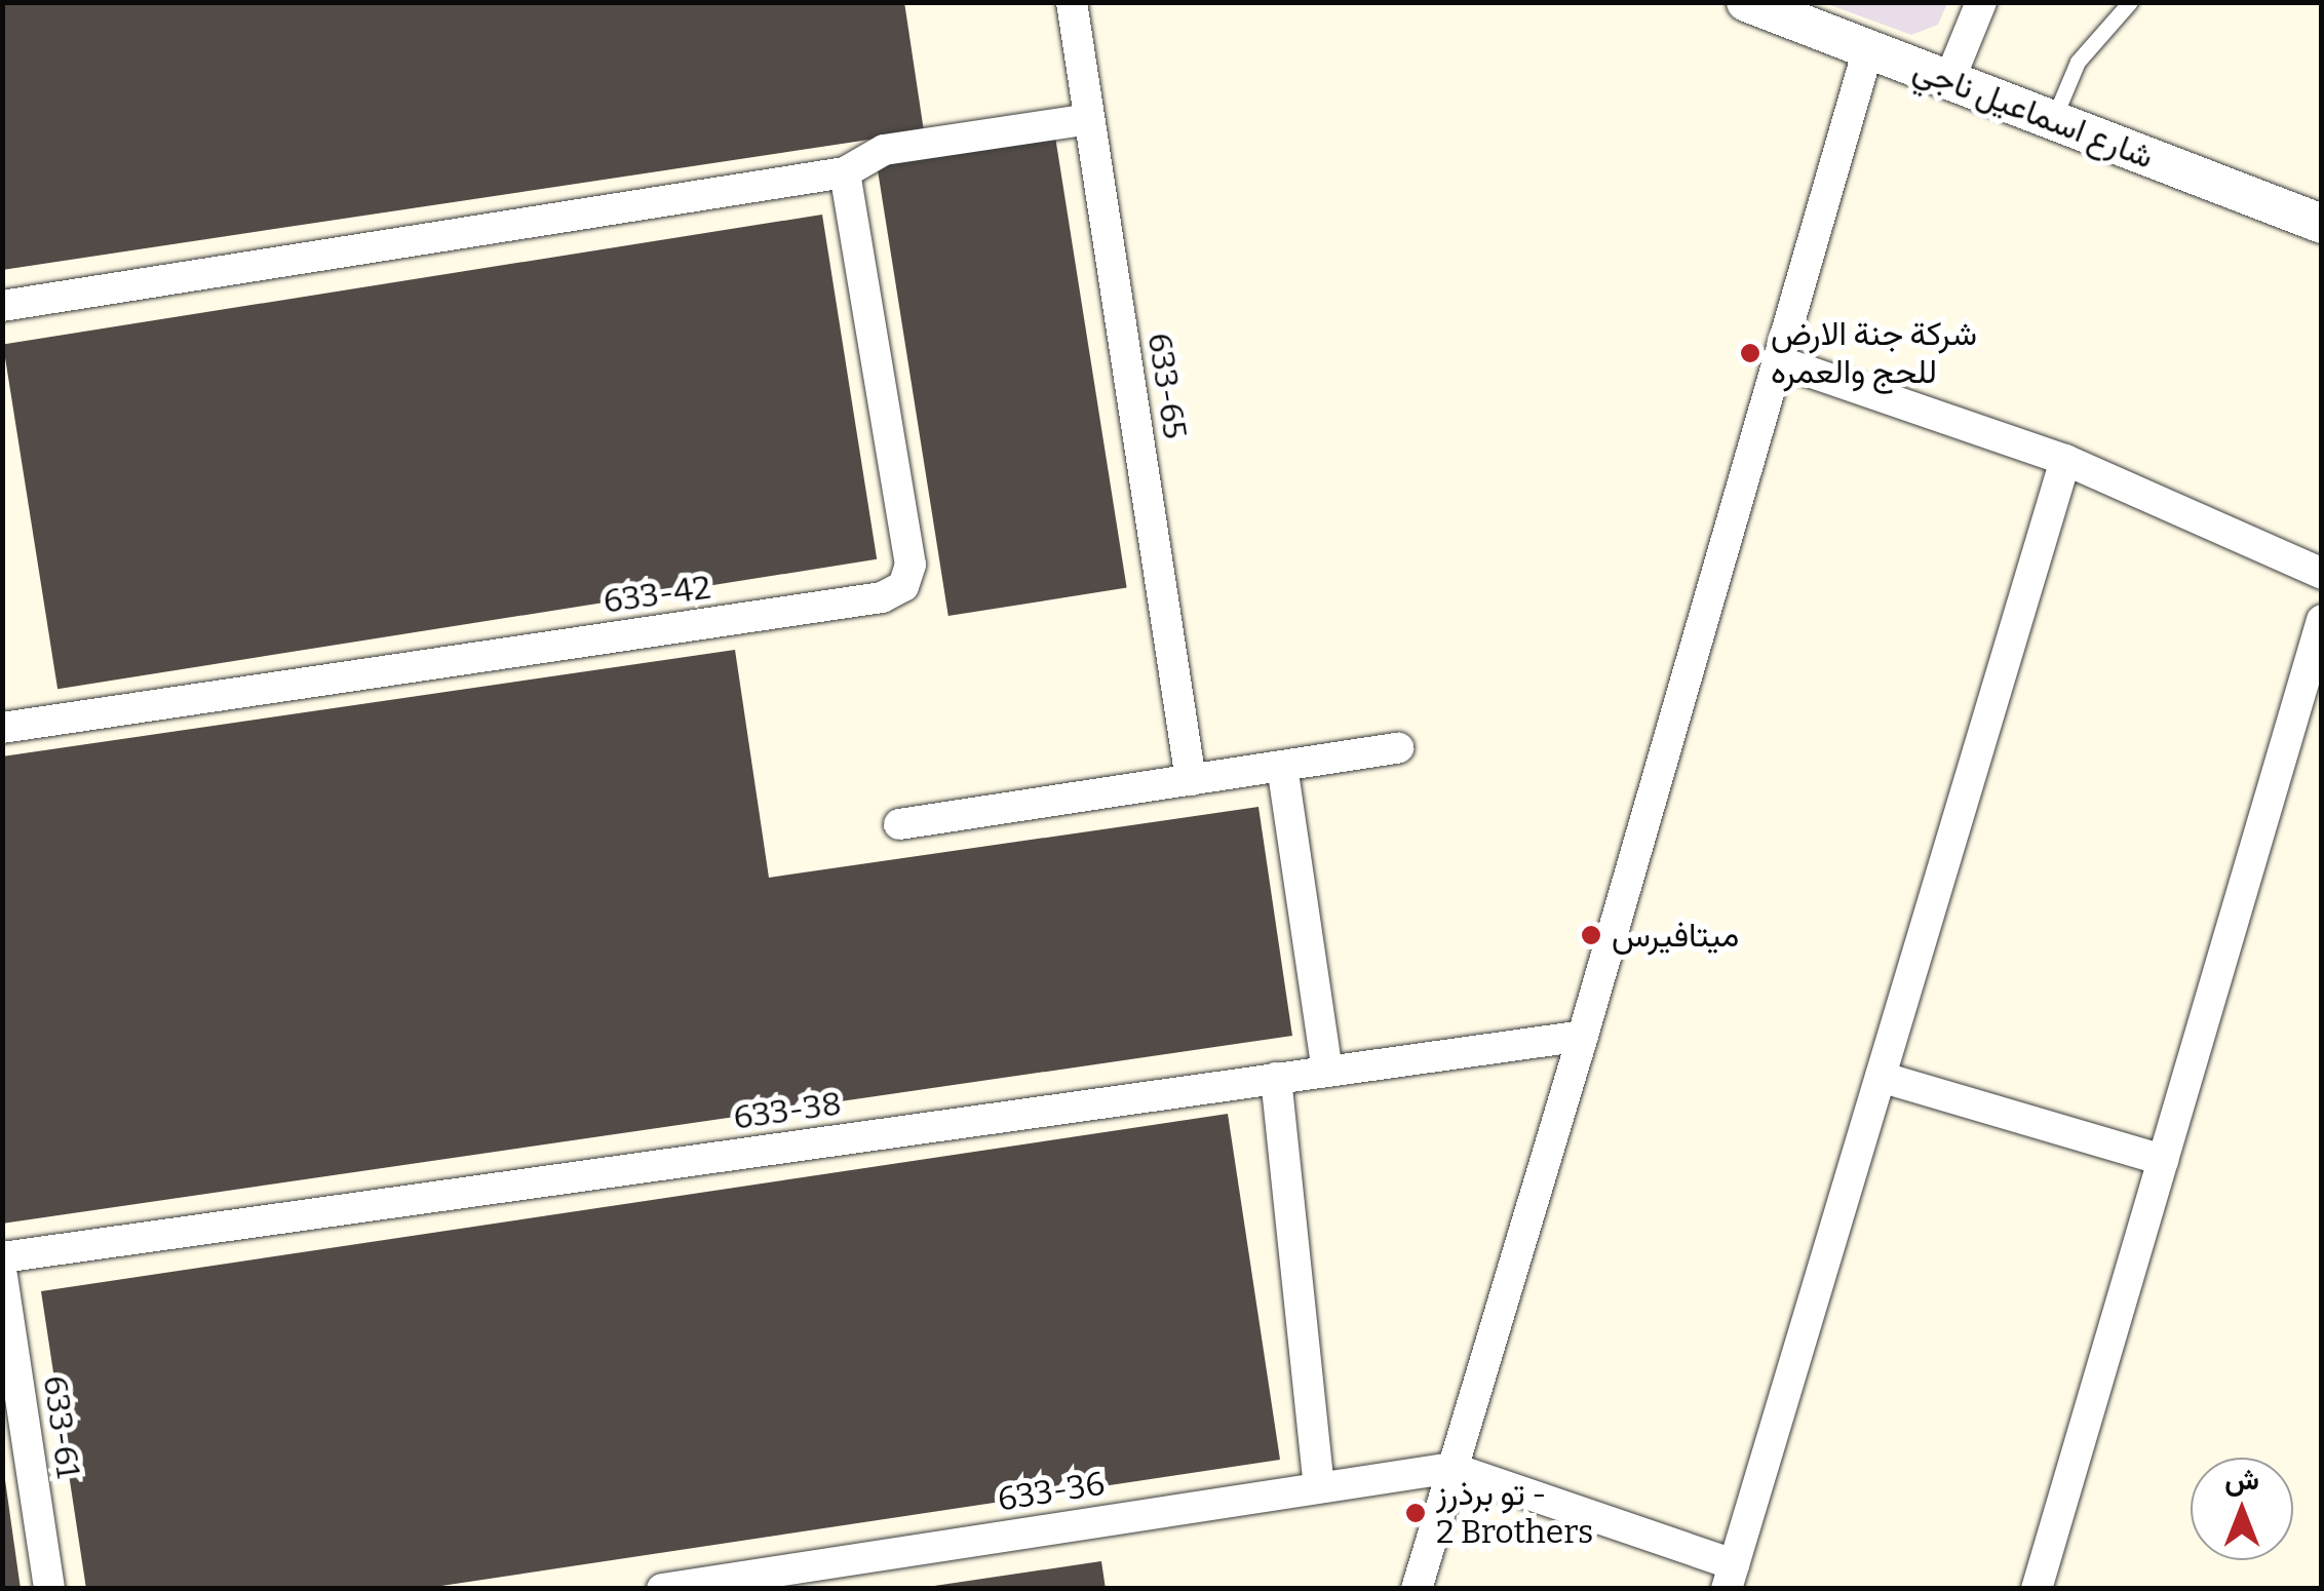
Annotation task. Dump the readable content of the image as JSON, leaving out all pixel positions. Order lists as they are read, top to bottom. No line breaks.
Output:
{"streets":{"street":["شارع اسماعيل ناجي","633-65","633-42","633-38","633-61","633-36"]},"places":["شركة جنة الارض للحج والعمره","ميتافيرس","تو برذرز - 2 Brothers"],"north":"top"}
